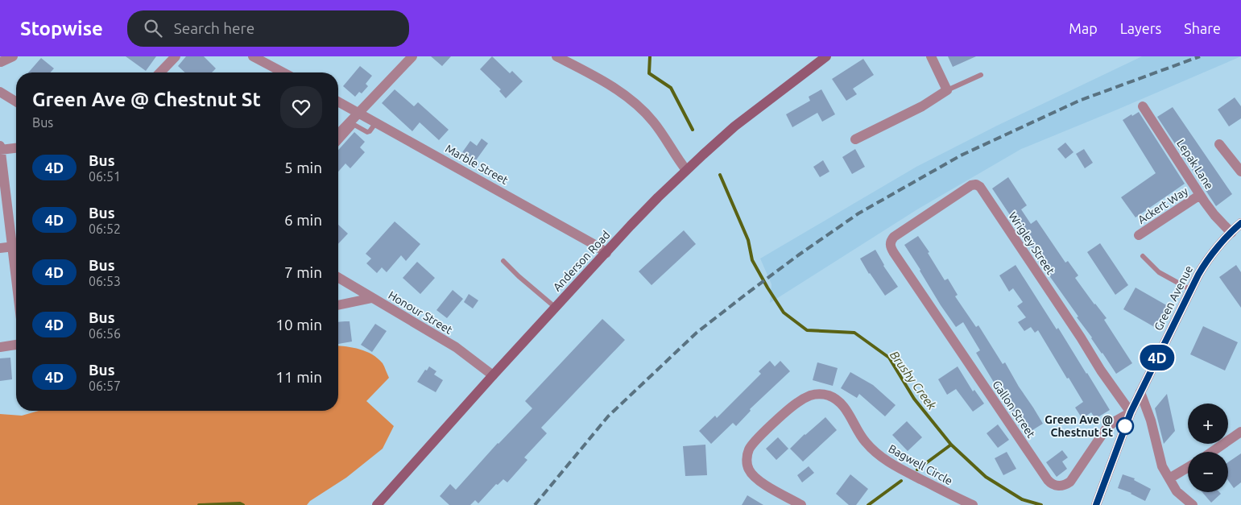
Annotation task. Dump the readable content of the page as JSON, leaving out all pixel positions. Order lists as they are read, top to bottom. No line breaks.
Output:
{"streets":{"main road":["Anderson Road"],"street":["Marble Street","Lepak Lane","Ackert Way","Wrigley Street","Green Avenue","Honour Street","Gallon Street","Bagwell Circle"]},"crossings":[["Marble Street","Anderson Road"],["Lepak Lane","Ackert Way"],["Lepak Lane","Green Avenue"],["Wrigley Street","Green Avenue"],["Wrigley Street","Gallon Street"],["Anderson Road","Honour Street"],["Green Avenue","Gallon Street"]],"water":["Brushy Creek"],"places":["Green Ave @ Chestnut St"],"lines":["bus line 4D"],"page":{"header":"Stopwise","search":"Search here","nav":["Map","Layers","Share"],"on_map":"4D","heading":["Green Ave @ Chestnut St","Bus"],"list":[{"mark":"4D","name":"Bus","note":"06:51","value":"5 min"},{"mark":"4D","name":"Bus","note":"06:52","value":"6 min"},{"mark":"4D","name":"Bus","note":"06:53","value":"7 min"},{"mark":"4D","name":"Bus","note":"06:56","value":"10 min"},{"mark":"4D","name":"Bus","note":"06:57","value":"11 min"}],"map_buttons":["+","−"]}}
